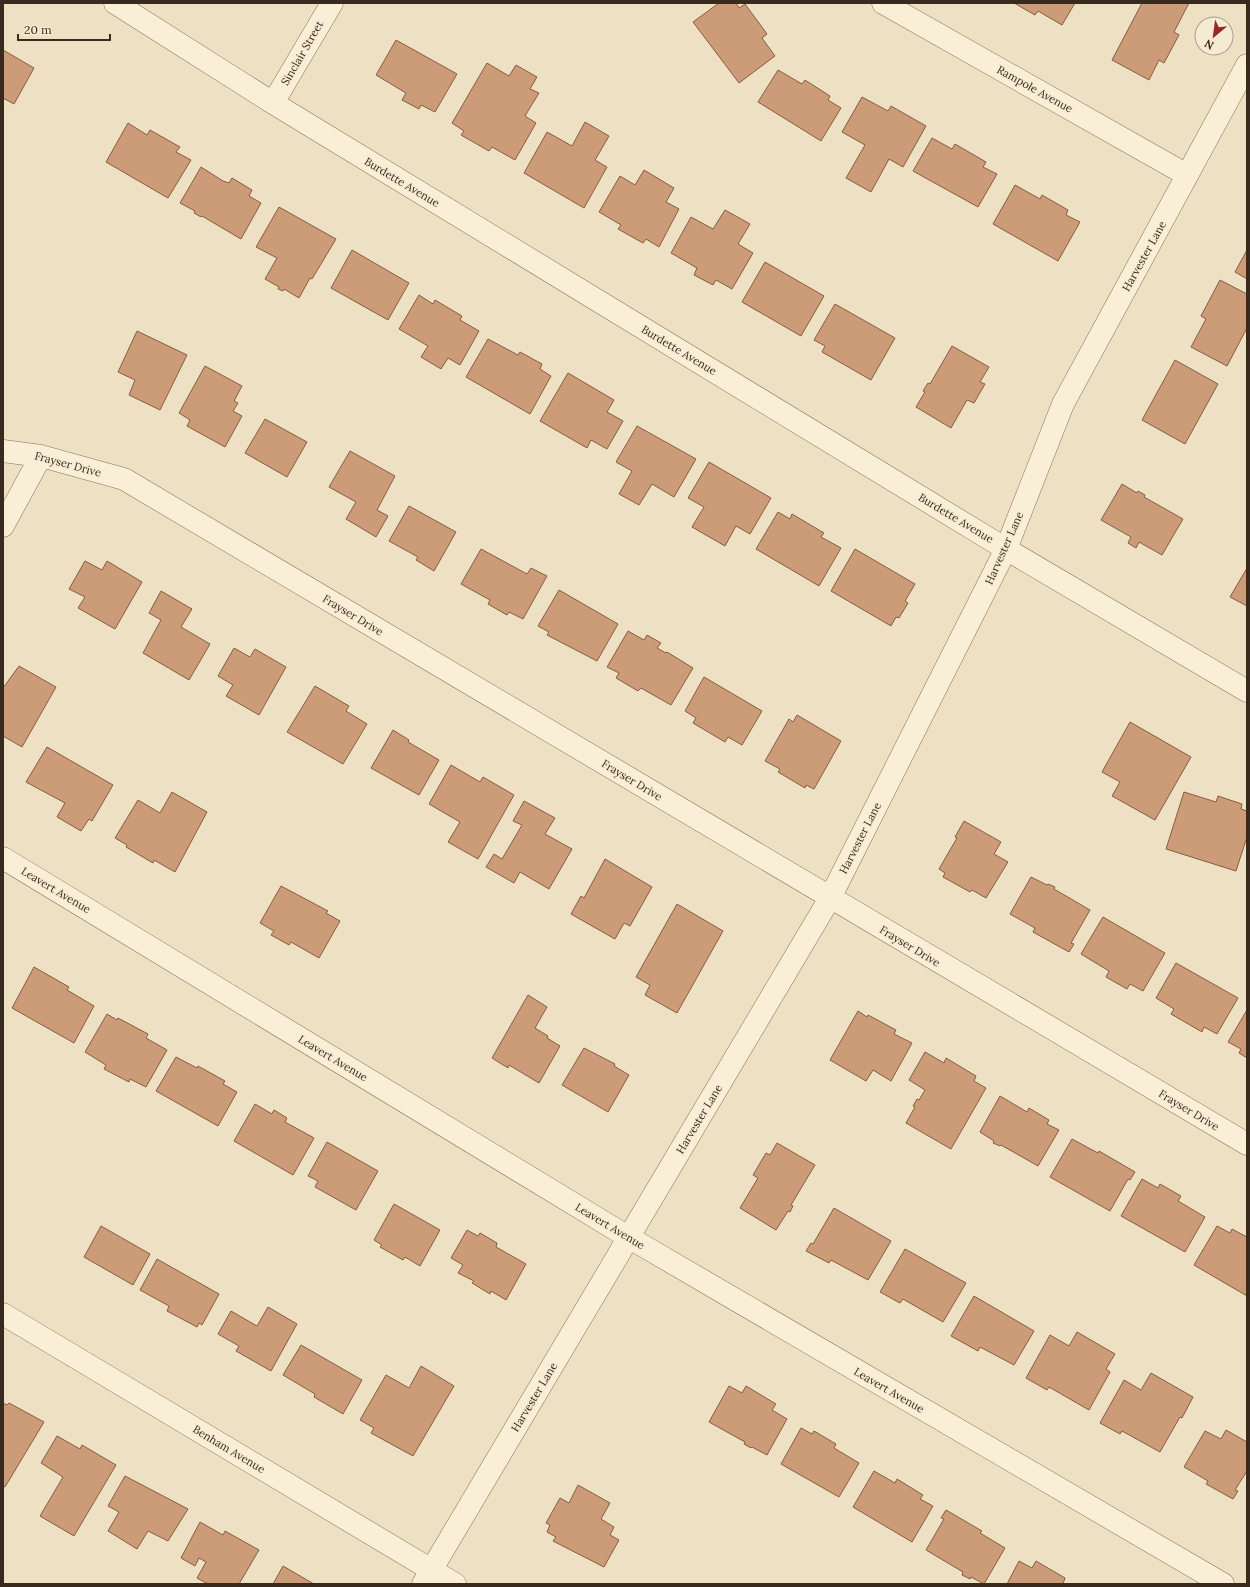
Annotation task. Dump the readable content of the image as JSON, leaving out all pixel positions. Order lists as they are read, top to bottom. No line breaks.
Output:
{"streets":{"street":["Sinclair Street","Rampole Avenue","Burdette Avenue","Harvester Lane","Frayser Drive","Leavert Avenue","Benham Avenue"]},"crossings":[["Sinclair Street","Burdette Avenue"],["Rampole Avenue","Harvester Lane"],["Burdette Avenue","Harvester Lane"],["Harvester Lane","Frayser Drive"],["Harvester Lane","Leavert Avenue"],["Harvester Lane","Benham Avenue"]],"scale_bar":"20 m","north":"bottom left"}
